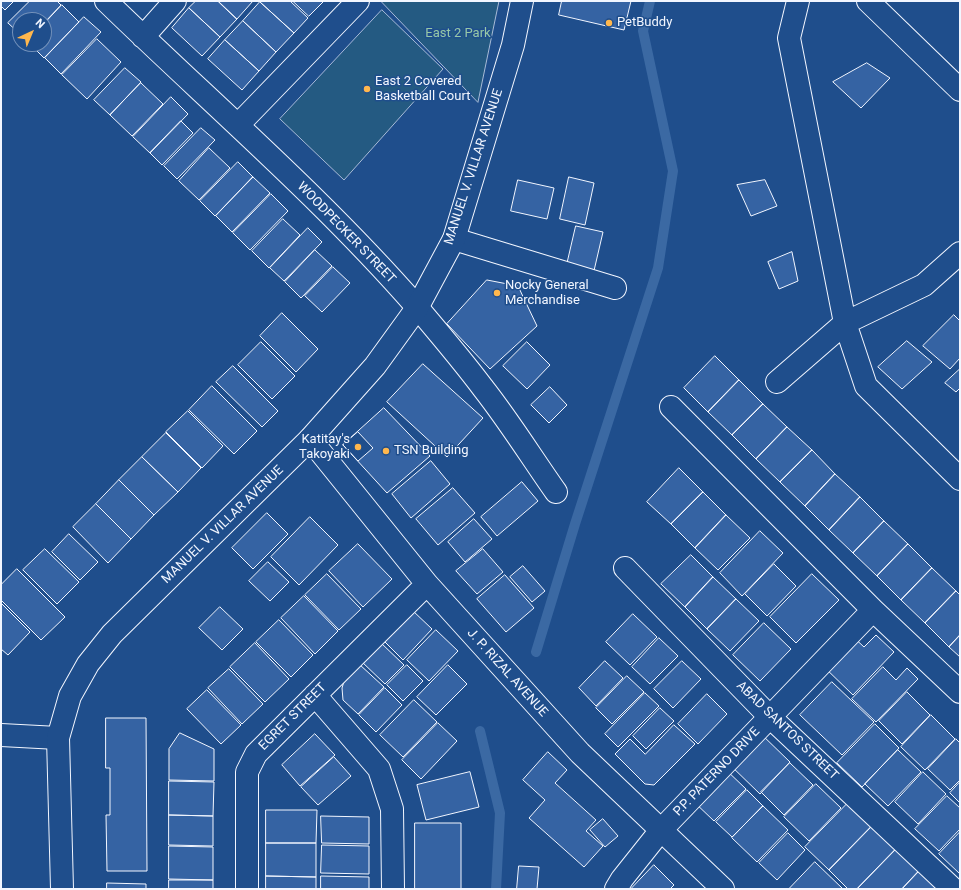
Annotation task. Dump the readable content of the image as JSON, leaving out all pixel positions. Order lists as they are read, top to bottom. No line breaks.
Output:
{"streets":{"street":["MANUEL V. VILLAR AVENUE","WOODPECKER STREET","J. P. RIZAL AVENUE","EGRET STREET","ABAD SANTOS STREET","P.P. PATERNO DRIVE"]},"crossings":[["MANUEL V. VILLAR AVENUE","WOODPECKER STREET"],["MANUEL V. VILLAR AVENUE","J. P. RIZAL AVENUE"],["J. P. RIZAL AVENUE","EGRET STREET"],["J. P. RIZAL AVENUE","P.P. PATERNO DRIVE"],["ABAD SANTOS STREET","P.P. PATERNO DRIVE"]],"parks":["East 2 Park"],"places":["PetBuddy","East 2 Covered Basketball Court","Nocky General Merchandise","Katitay's Takoyaki","TSN Building"],"north":"top right"}
